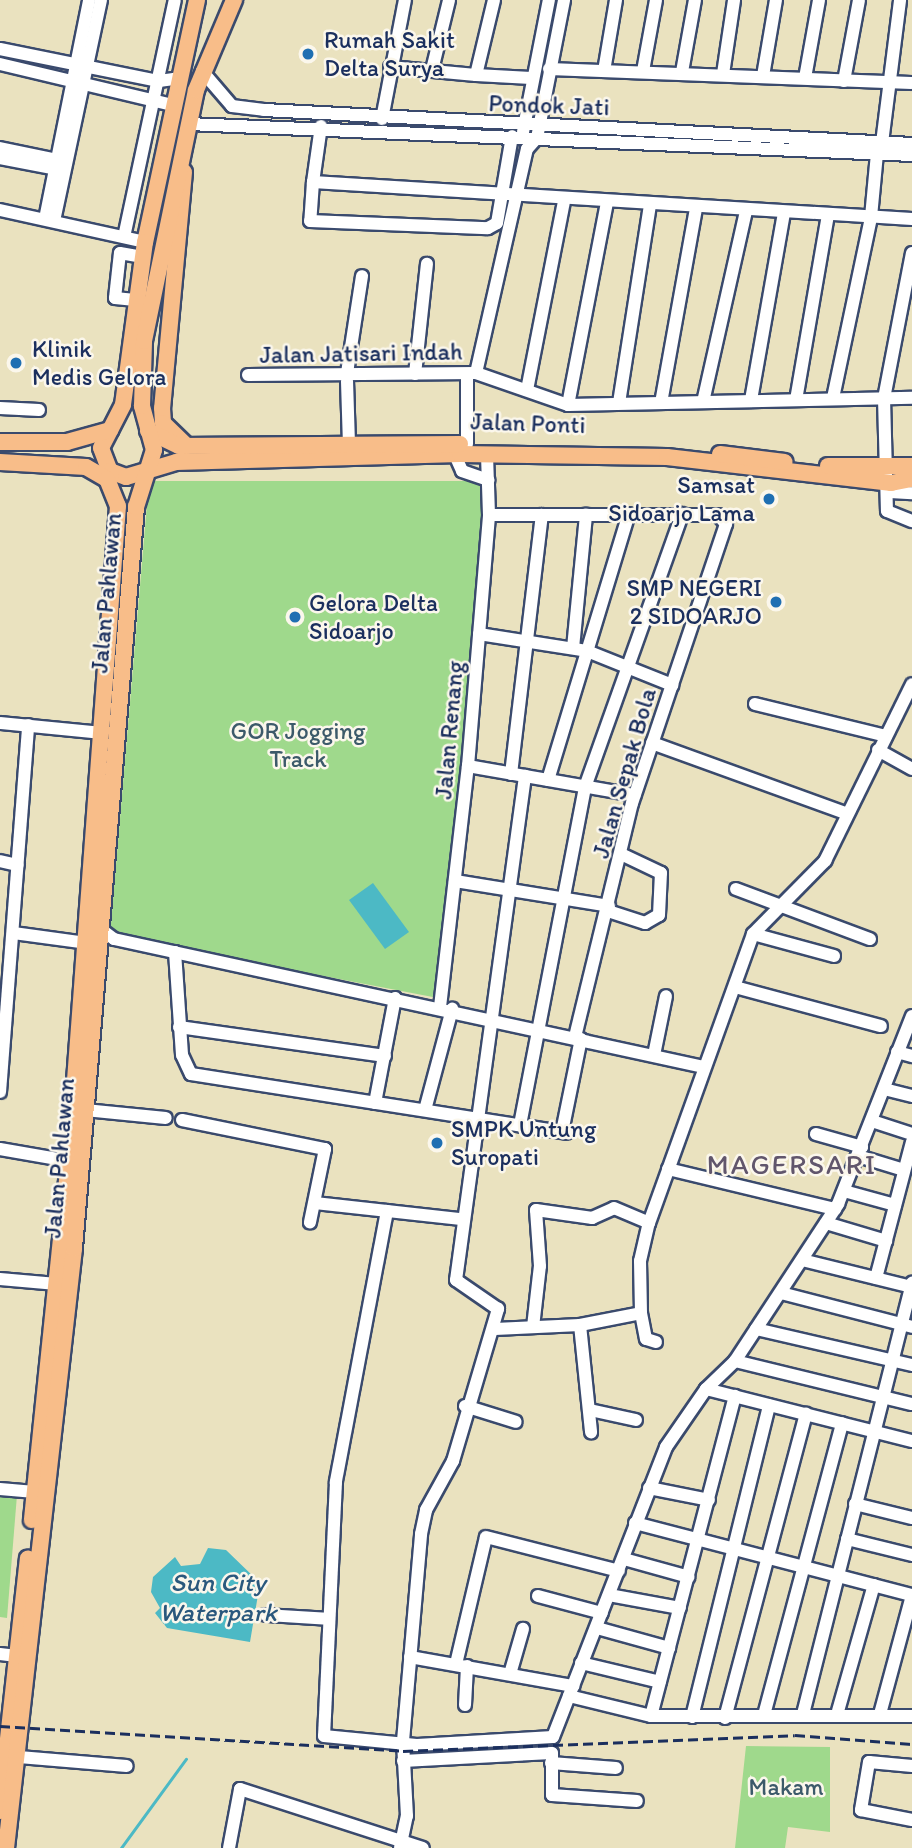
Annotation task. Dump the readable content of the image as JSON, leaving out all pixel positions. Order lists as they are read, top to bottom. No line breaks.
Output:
{"streets":{"main road":["Jalan Ponti","Jalan Pahlawan"],"street":["Pondok Jati","Jalan Jatisari Indah","Jalan Renang","Jalan Sepak Bola"]},"crossings":[["Pondok Jati","Jalan Pahlawan"],["Jalan Ponti","Jalan Pahlawan"],["Jalan Ponti","Jalan Renang"]],"districts":["MAGERSARI"],"water":["Sun City Waterpark"],"parks":["GOR Jogging Track","Makam"],"places":["Rumah Sakit Delta Surya","Klinik Medis Gelora","Samsat Sidoarjo Lama","SMP NEGERI 2 SIDOARJO","Gelora Delta Sidoarjo","SMPK Untung Suropati"]}
